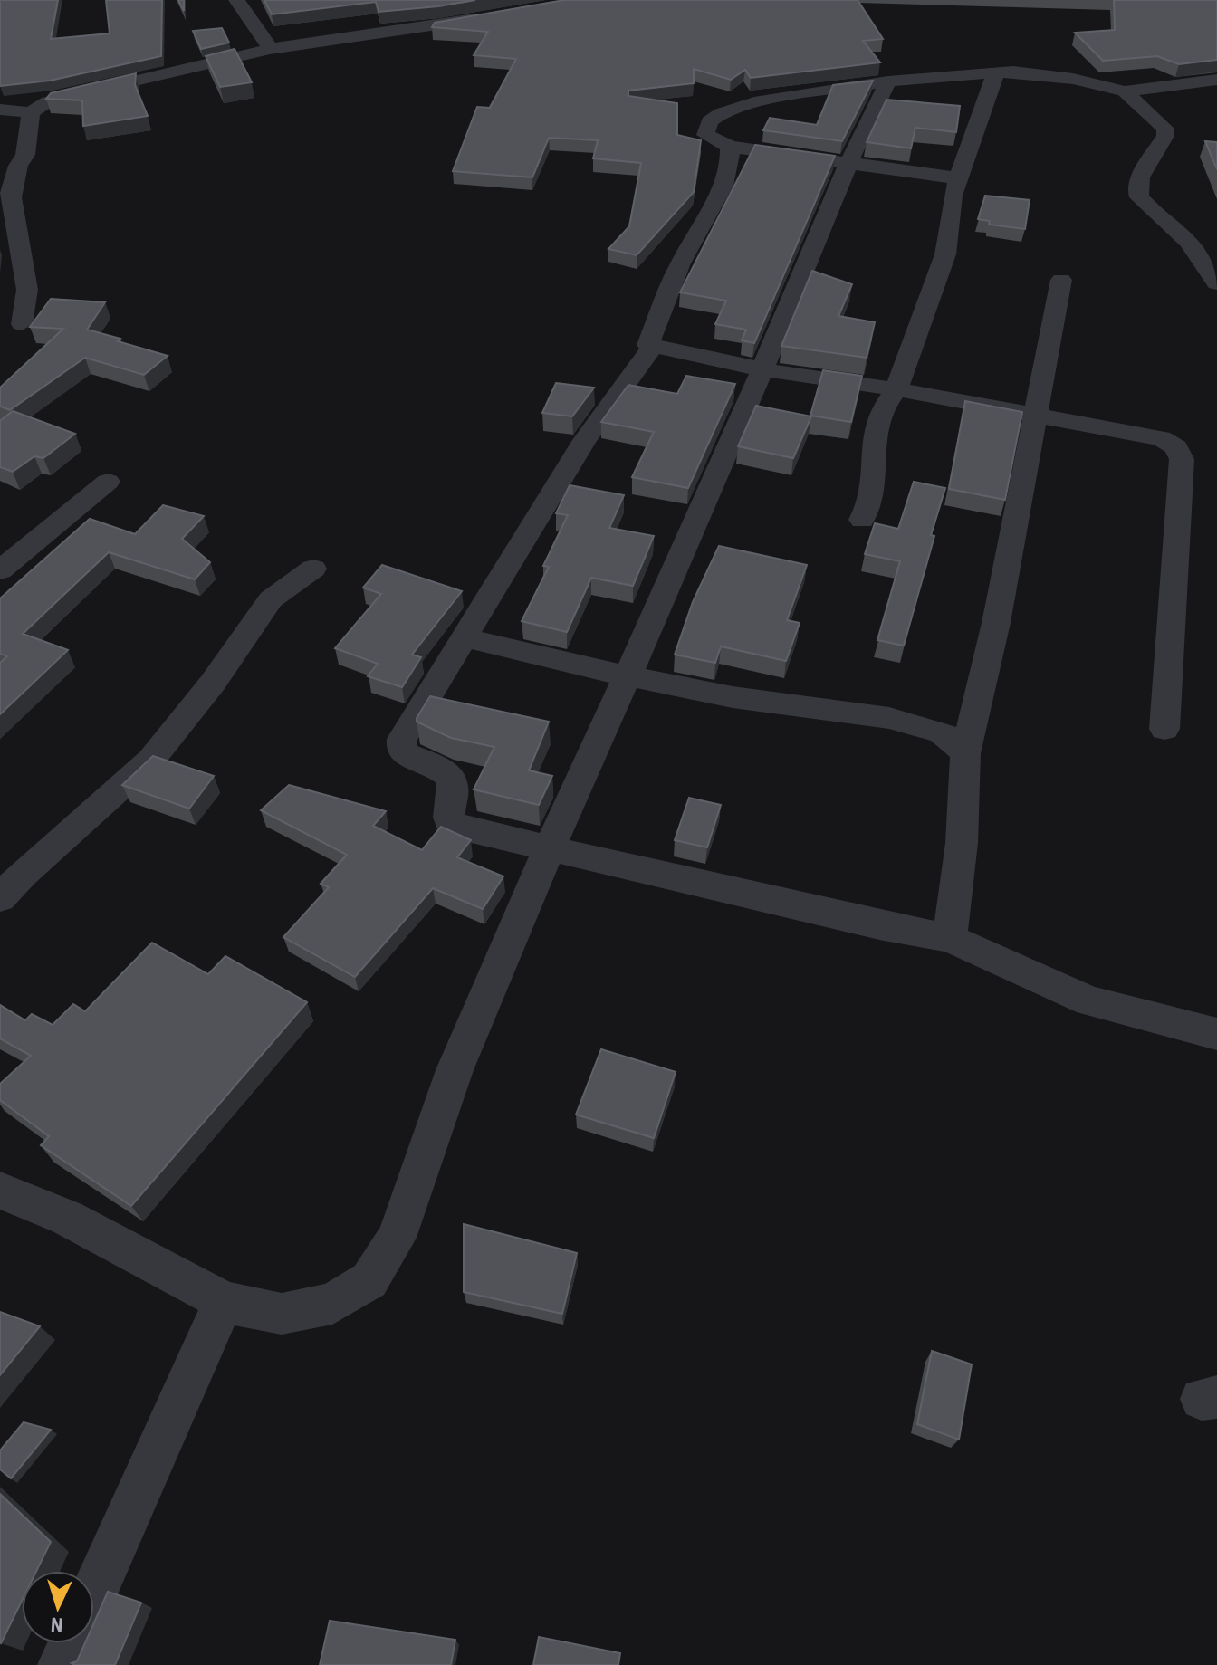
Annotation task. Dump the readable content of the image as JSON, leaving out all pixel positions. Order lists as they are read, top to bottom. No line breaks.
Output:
{"north":"bottom"}
